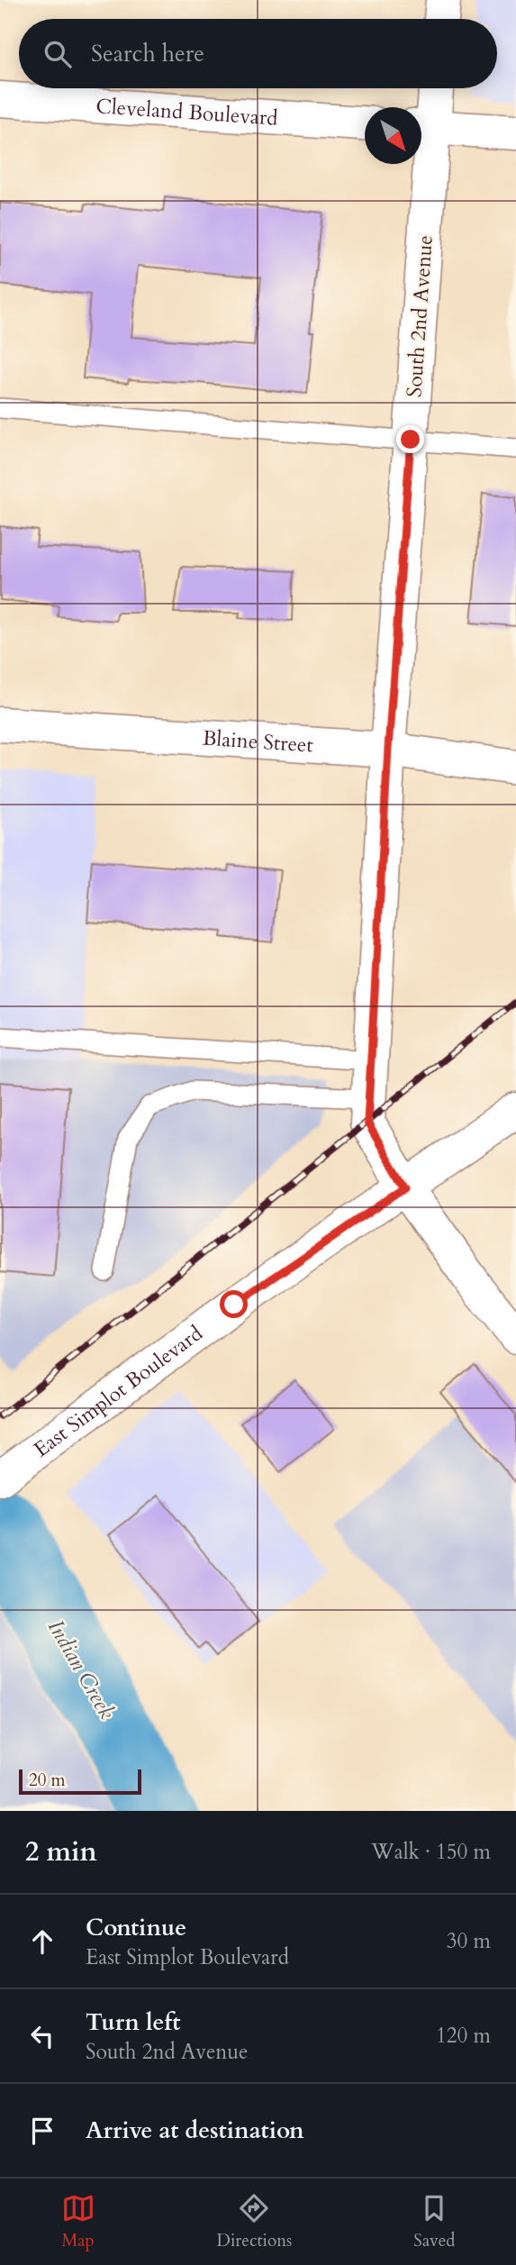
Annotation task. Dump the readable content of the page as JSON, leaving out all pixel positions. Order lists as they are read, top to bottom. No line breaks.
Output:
{"streets":{"street":["Cleveland Boulevard","South 2nd Avenue","Blaine Street","East Simplot Boulevard"]},"crossings":[["South 2nd Avenue","Blaine Street"],["South 2nd Avenue","East Simplot Boulevard"]],"water":["Indian Creek"],"scale_bar":"20 m","north":"bottom right","page":{"search":"Search here","scale":"20 m","heading":["2 min","Walk · 150 m"],"list":[["Continue","East Simplot Boulevard","30 m"],["Turn left","South 2nd Avenue","120 m"],"Arrive at destination"],"nav":["Map","Directions","Saved"]}}
